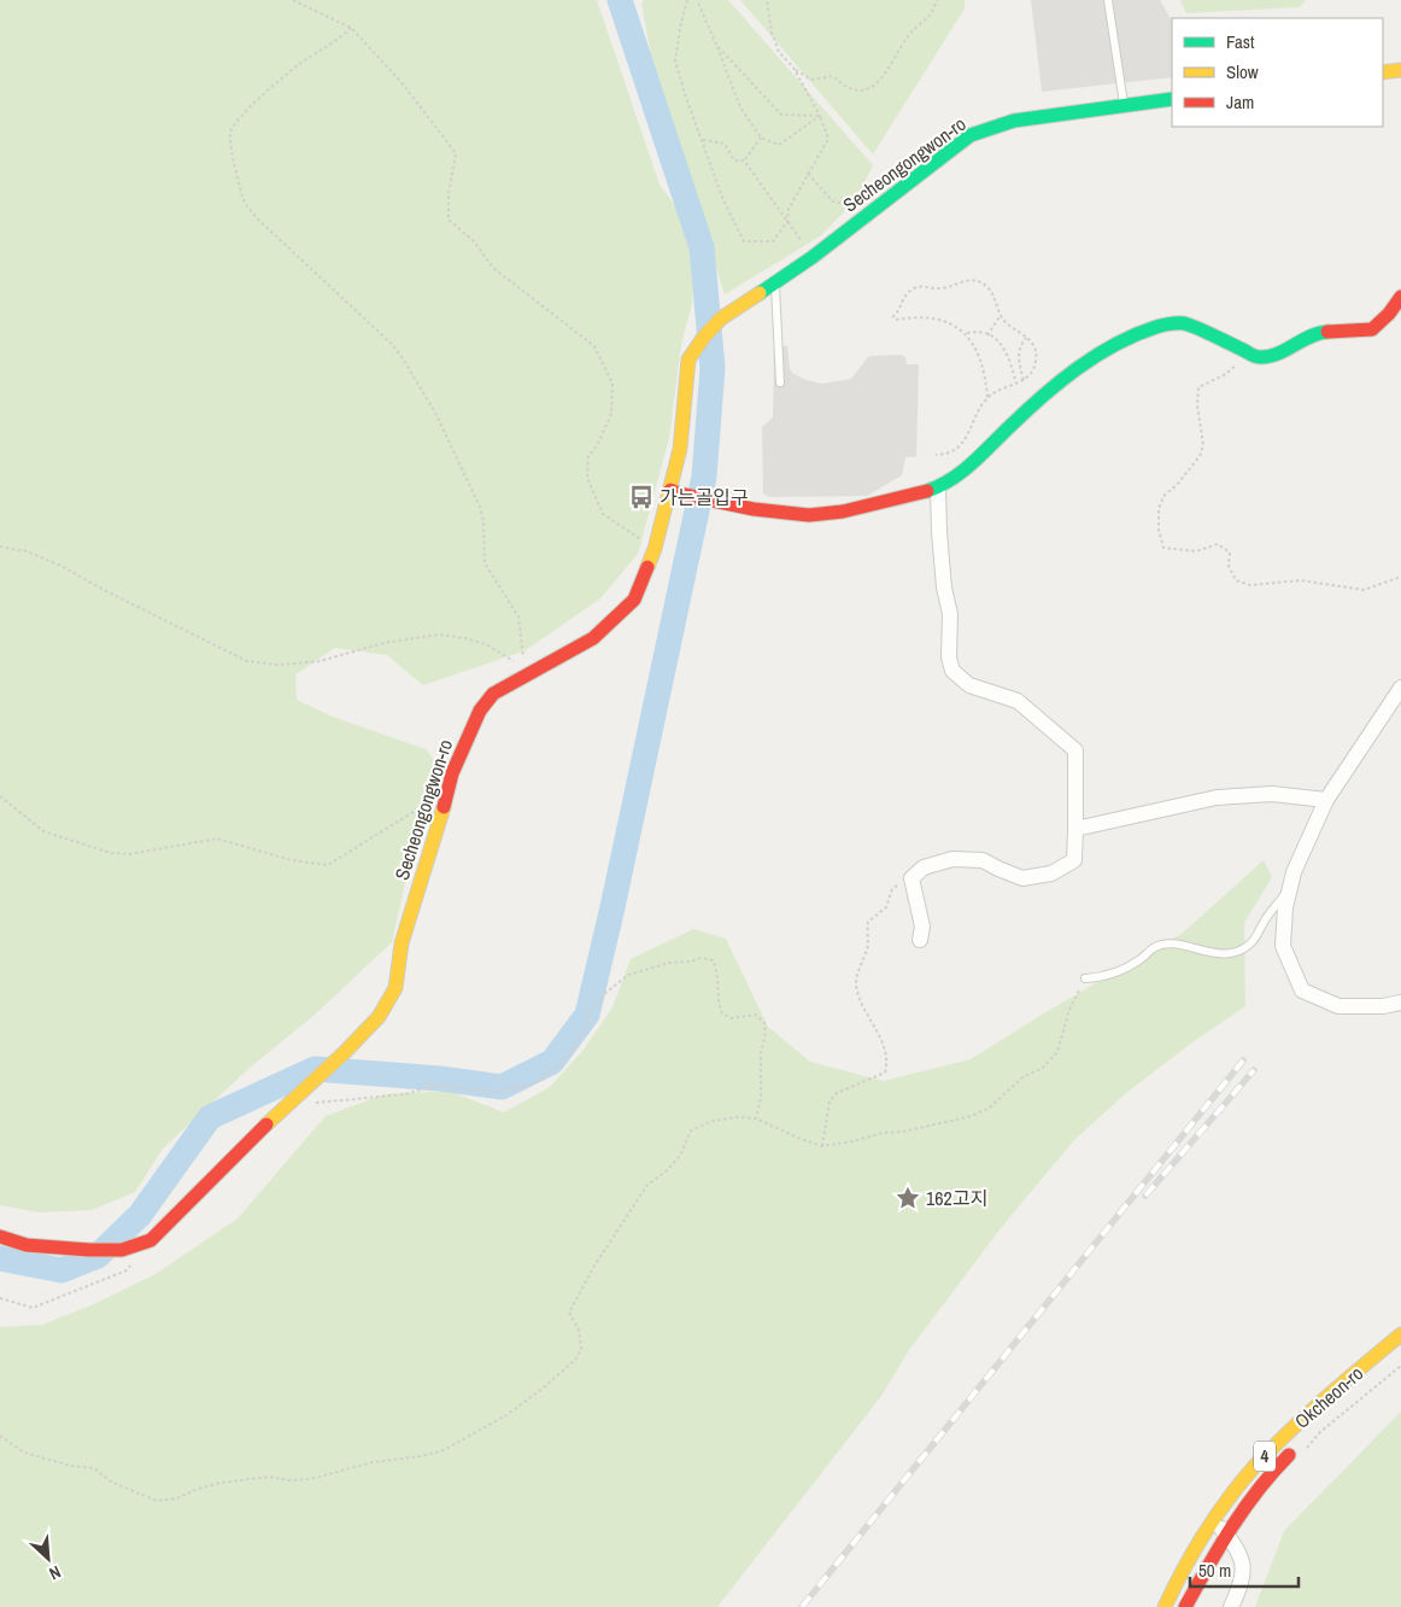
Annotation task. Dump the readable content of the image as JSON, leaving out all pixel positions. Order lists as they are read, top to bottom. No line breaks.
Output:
{"streets":{"street":["Secheongongwon-ro","Okcheon-ro","4"]},"places":{"bus stop":["가는골입구"],"place":["162고지"]},"legend":["Fast","Slow","Jam"],"scale_bar":"50 m","north":"bottom right"}
